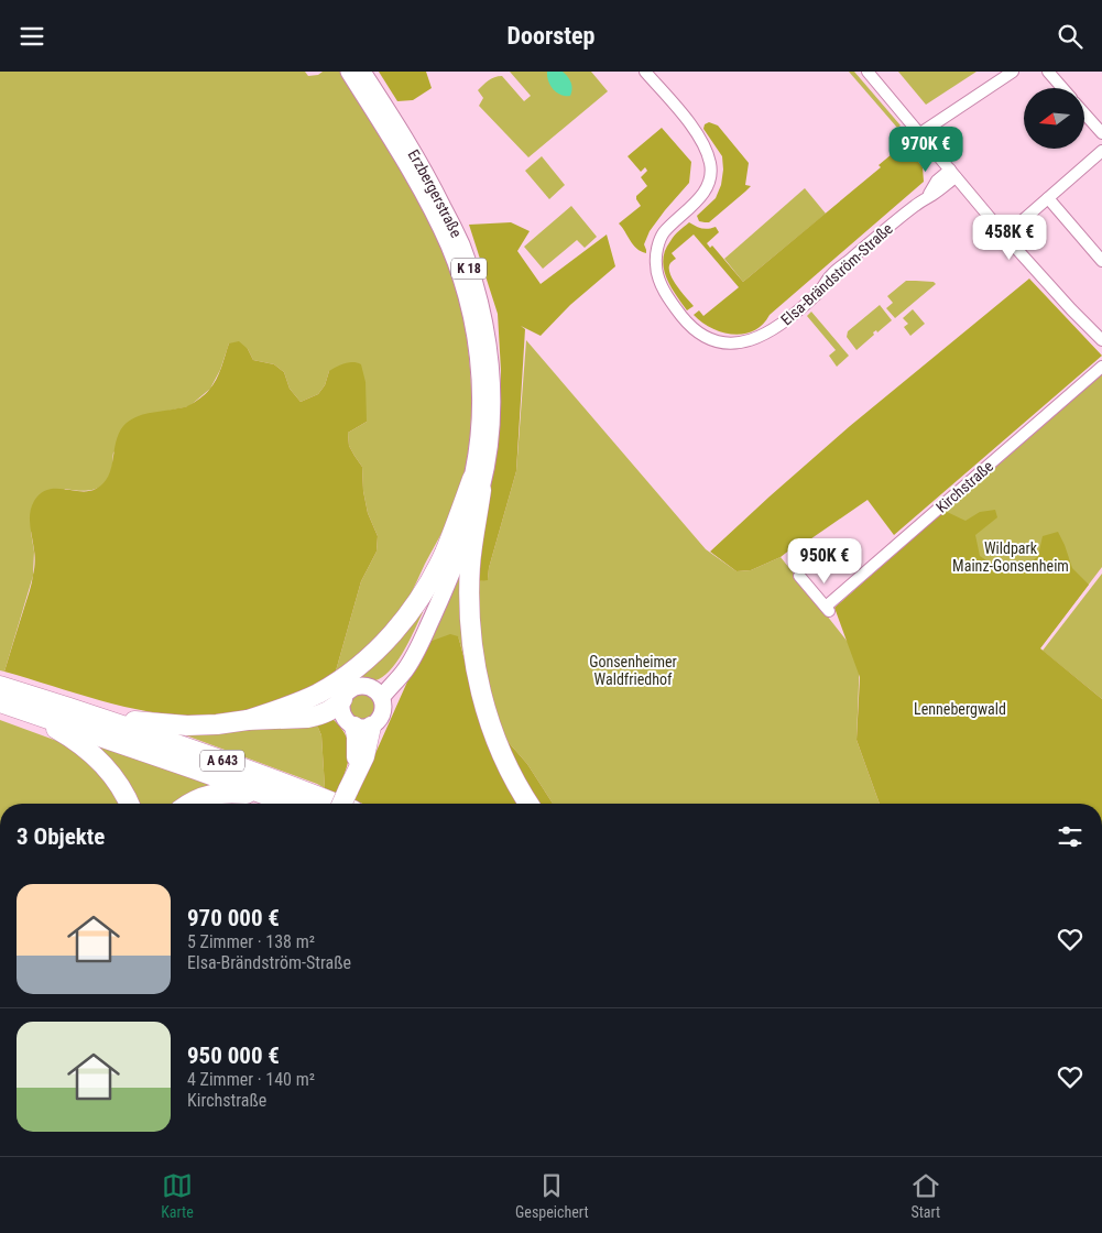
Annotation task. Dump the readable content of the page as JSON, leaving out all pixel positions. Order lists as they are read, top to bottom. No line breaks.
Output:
{"streets":{"highway":["A 643"],"main road":["Erzbergerstraße","K 18"],"street":["Elsa-Brändström-Straße","Kirchstraße"]},"parks":["Wildpark Mainz-Gonsenheim","Gonsenheimer Waldfriedhof","Lennebergwald"],"north":"left","page":{"header":"Doorstep","price":["970K €","458K €","950K €"],"heading":"3 Objekte","list":[{"name":"970 000 €","note":"5 Zimmer · 138 m² · Elsa-Brändström-Straße"},{"name":"950 000 €","note":"4 Zimmer · 140 m² · Kirchstraße"}],"tabs":["Karte","Gespeichert","Start"]}}
